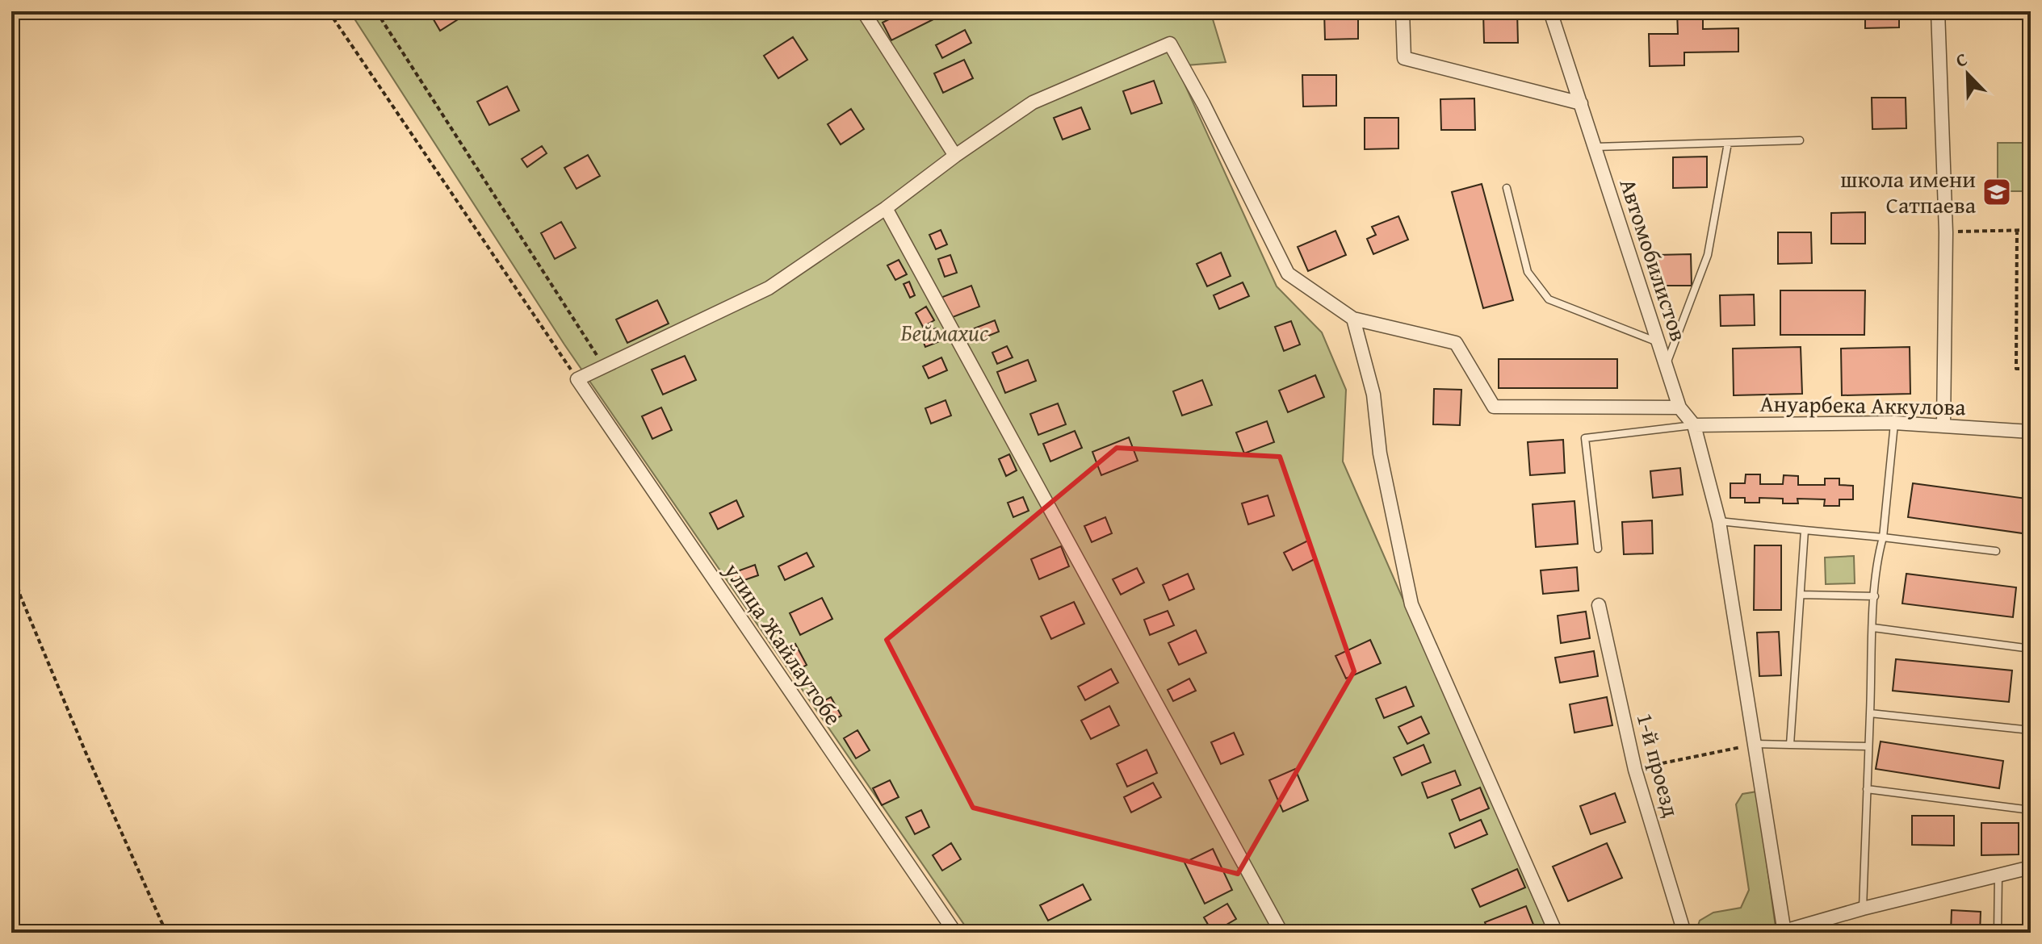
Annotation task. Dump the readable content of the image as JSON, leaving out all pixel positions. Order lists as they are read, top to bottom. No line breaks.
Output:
{"streets":{"street":["Автомобилистов","Ануарбека Аккулова","улица Жайлаутобе","1-й проезд"]},"crossings":[["Автомобилистов","Ануарбека Аккулова"]],"parks":["Беймахис"],"places":{"school or university":["школа имени Сатпаева"]},"north":"top left"}
